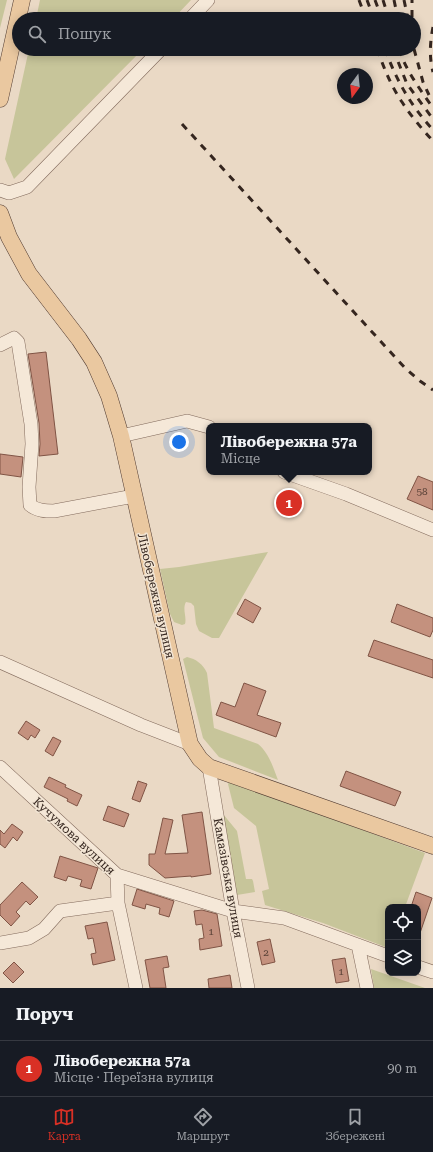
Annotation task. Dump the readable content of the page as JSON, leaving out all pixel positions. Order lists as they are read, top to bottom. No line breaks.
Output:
{"streets":{"main road":["Лівобережна вулиця"],"street":["Кучумова вулиця","Камазівська вулиця"]},"crossings":[["Лівобережна вулиця","Камазівська вулиця"]],"house_numbers":["58","1","2","1"],"north":"bottom","page":{"search":"Пошук","popup":["Лівобережна 57а","Місце"],"pins":"1","heading":"Поруч","list":[{"mark":"1","name":"Лівобережна 57а","note":"Місце · Переїзна вулиця","value":"90 m"}],"nav":["Карта","Маршрут","Збережені"]}}
